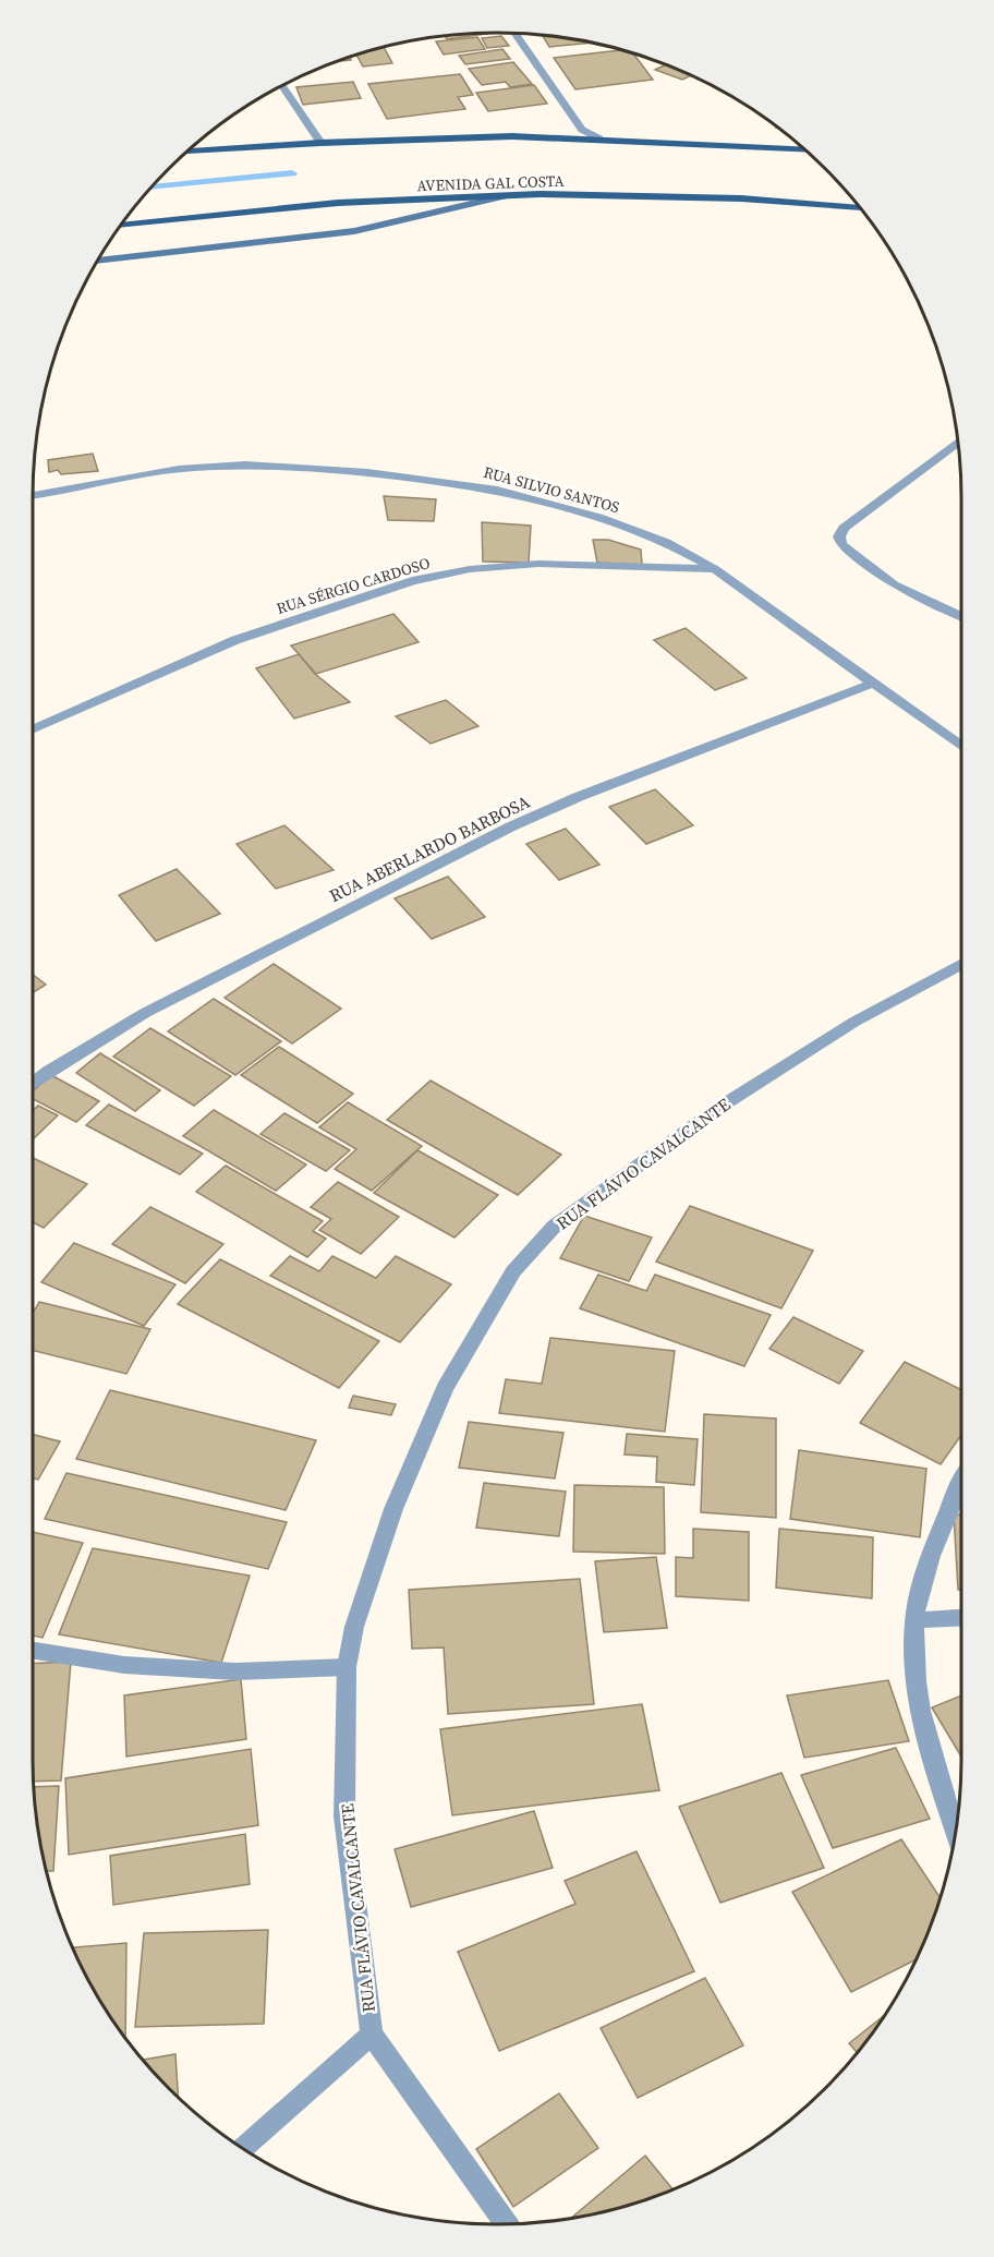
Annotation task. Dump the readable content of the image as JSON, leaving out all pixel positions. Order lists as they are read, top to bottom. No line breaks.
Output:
{"streets":{"main road":["AVENIDA GAL COSTA"],"street":["RUA SILVIO SANTOS","RUA SÉRGIO CARDOSO","RUA ABERLARDO BARBOSA","RUA FLÁVIO CAVALCANTE"]},"crossings":[["RUA SILVIO SANTOS","RUA SÉRGIO CARDOSO"],["RUA SILVIO SANTOS","RUA ABERLARDO BARBOSA"]]}
